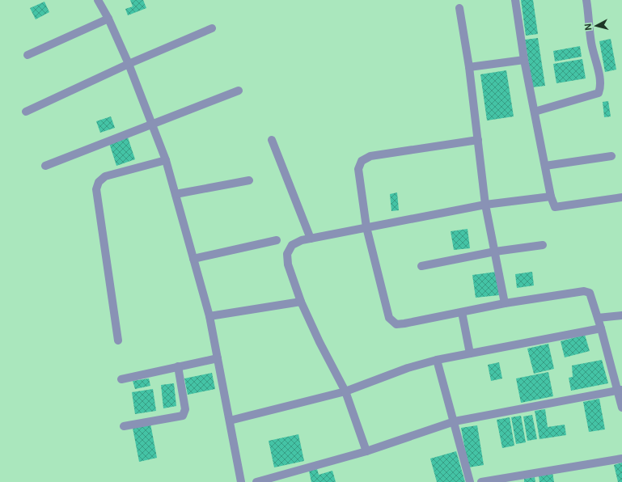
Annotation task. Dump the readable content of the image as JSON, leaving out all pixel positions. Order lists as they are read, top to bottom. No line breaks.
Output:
{"north":"left"}
